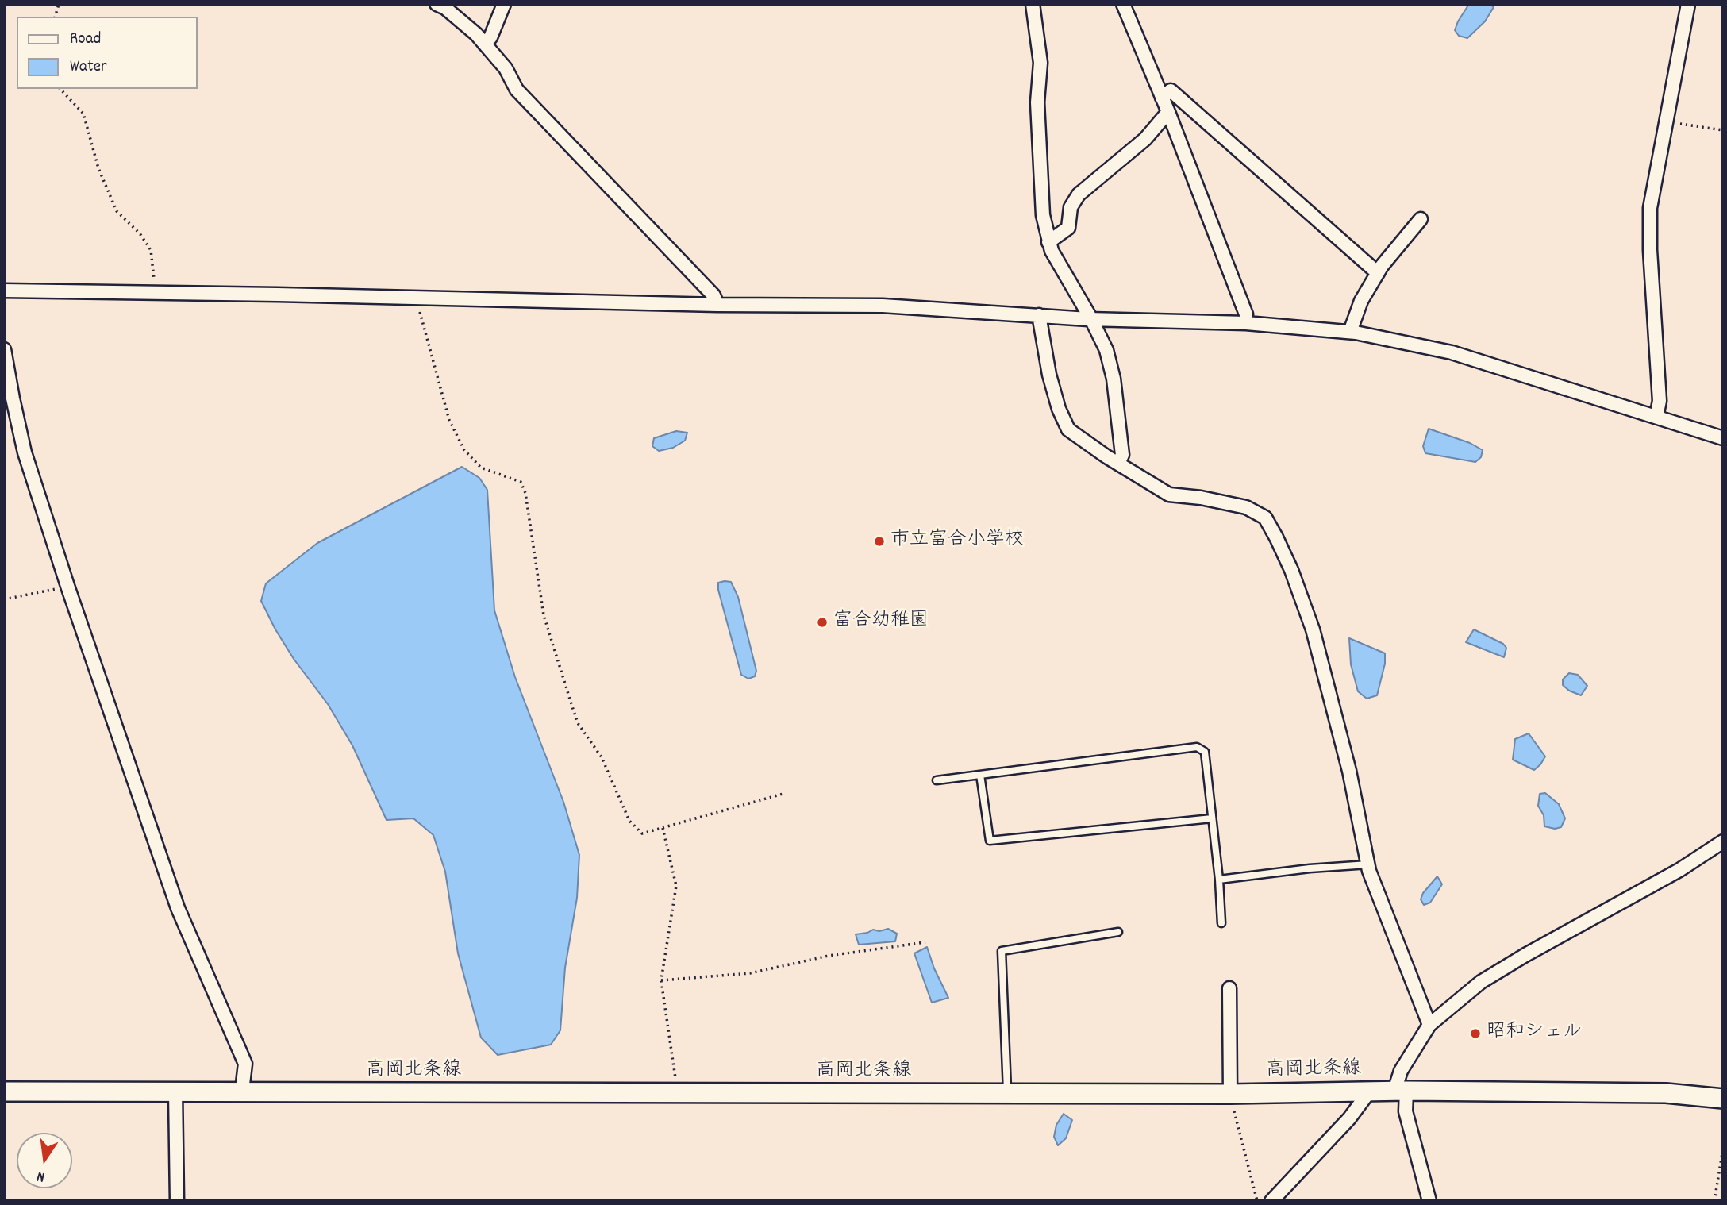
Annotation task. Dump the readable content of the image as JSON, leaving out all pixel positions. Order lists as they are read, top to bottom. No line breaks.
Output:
{"streets":{"main road":["高岡北条線"]},"places":["市立富合小学校","富合幼稚園","昭和シェル"],"legend":["Road","Water"],"north":"bottom"}
